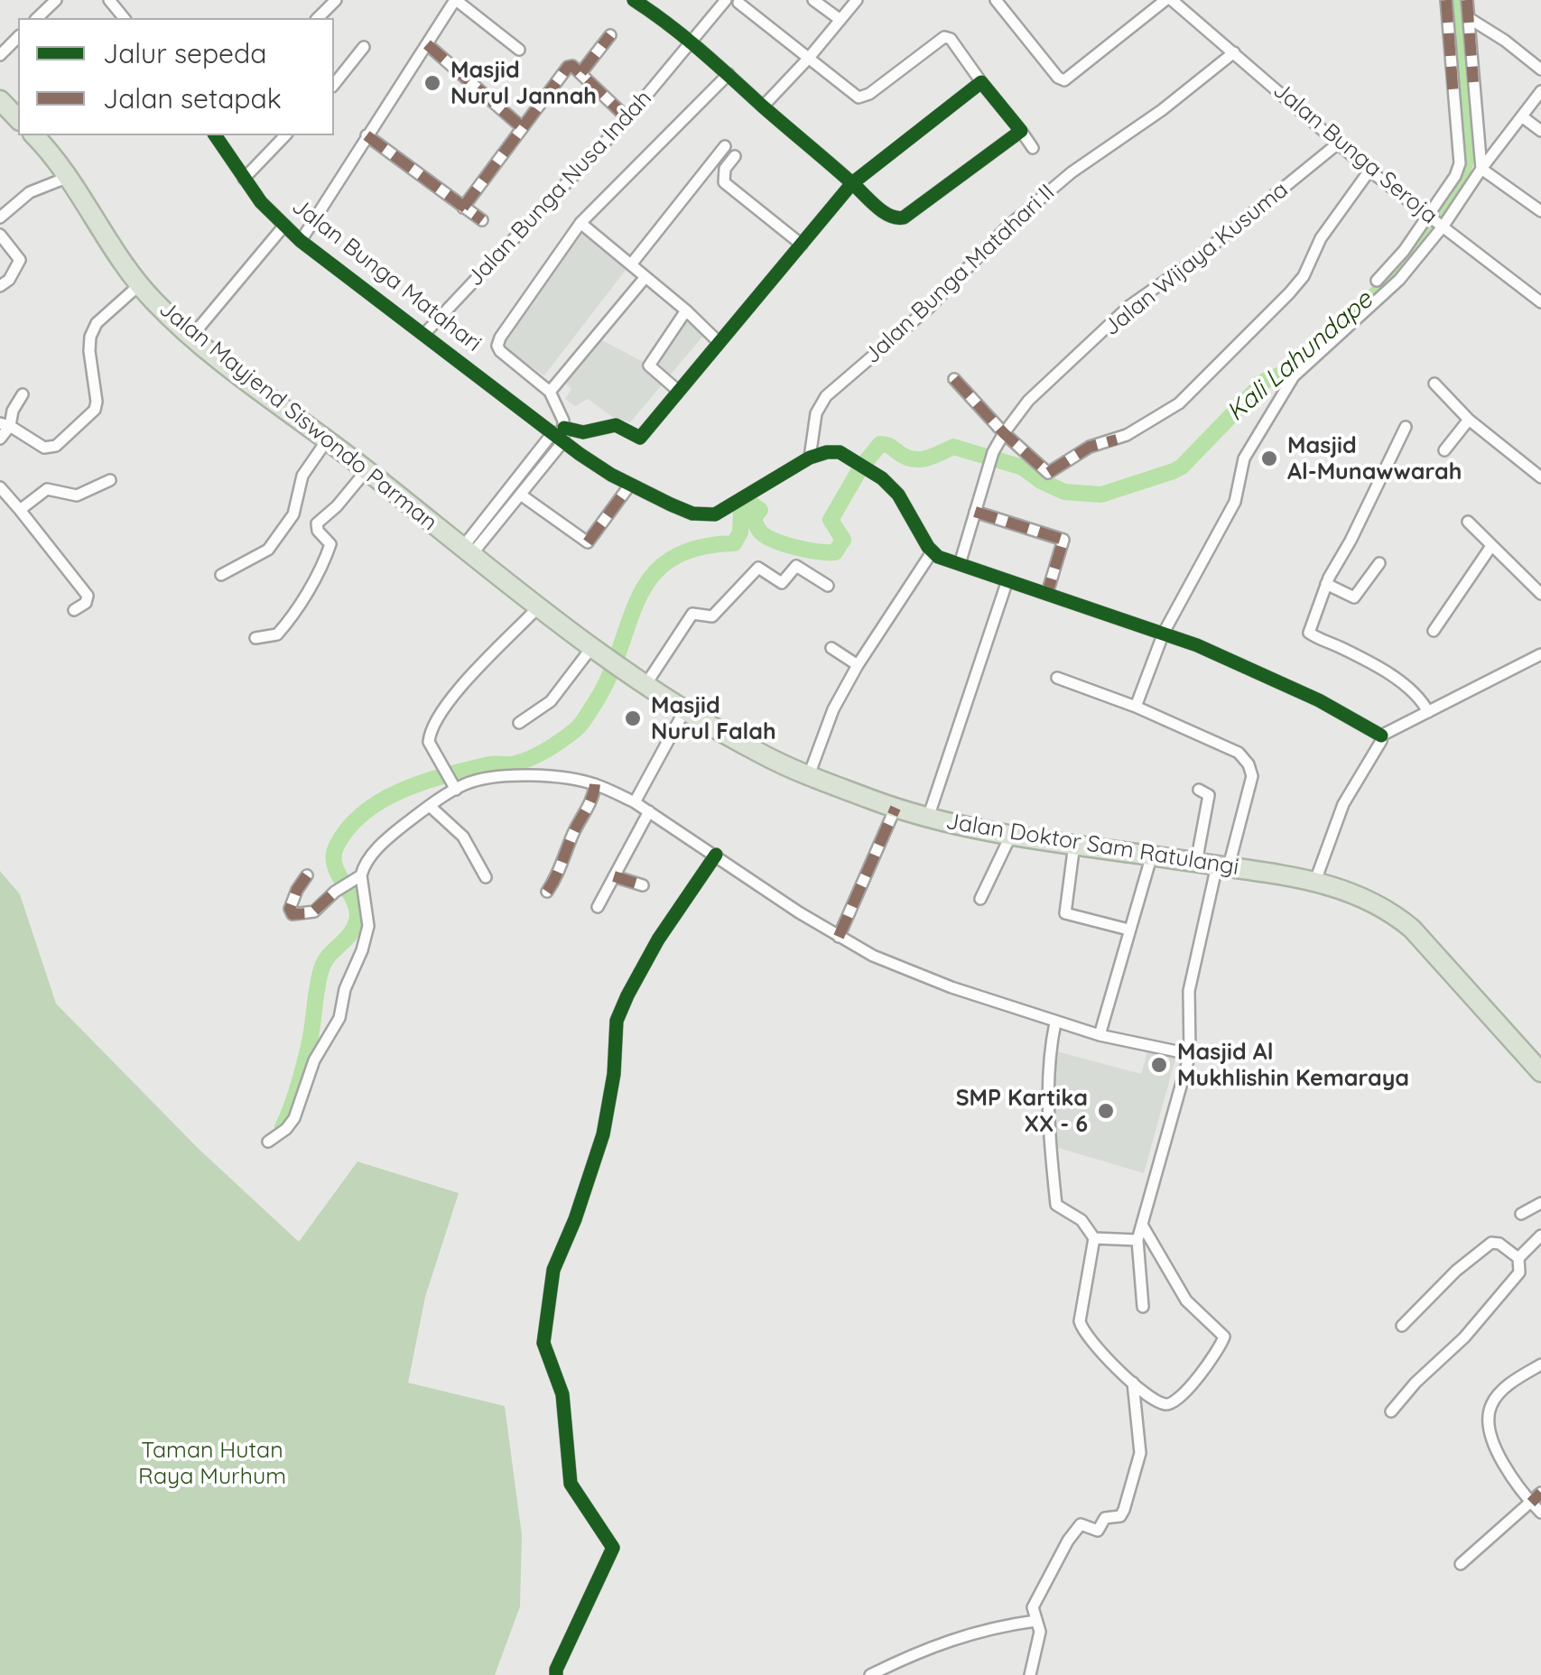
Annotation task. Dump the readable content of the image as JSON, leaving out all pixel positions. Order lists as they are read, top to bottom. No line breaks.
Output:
{"streets":{"highway":["Jalan Mayjend Siswondo Parman","Jalan Doktor Sam Ratulangi"],"street":["Jalan Bunga Seroja","Jalan Bunga Nusa Indah","Jalan Wijaya Kusuma","Jalan Bunga Matahari II","Jalan Bunga Matahari"]},"crossings":[["Jalan Bunga Seroja","Jalan Wijaya Kusuma"],["Jalan Bunga Seroja","Jalan Bunga Matahari II"],["Jalan Bunga Nusa Indah","Jalan Bunga Matahari"],["Jalan Bunga Matahari II","Jalan Bunga Matahari"],["Jalan Mayjend Siswondo Parman","Jalan Doktor Sam Ratulangi"]],"water":["Kali Lahundape"],"parks":["Taman Hutan Raya Murhum"],"places":["Masjid Nurul Jannah","Masjid Al-Munawwarah","Masjid Nurul Falah","Masjid Al Mukhlishin Kemaraya","SMP Kartika XX - 6"],"legend":["Jalur sepeda","Jalan setapak"]}
